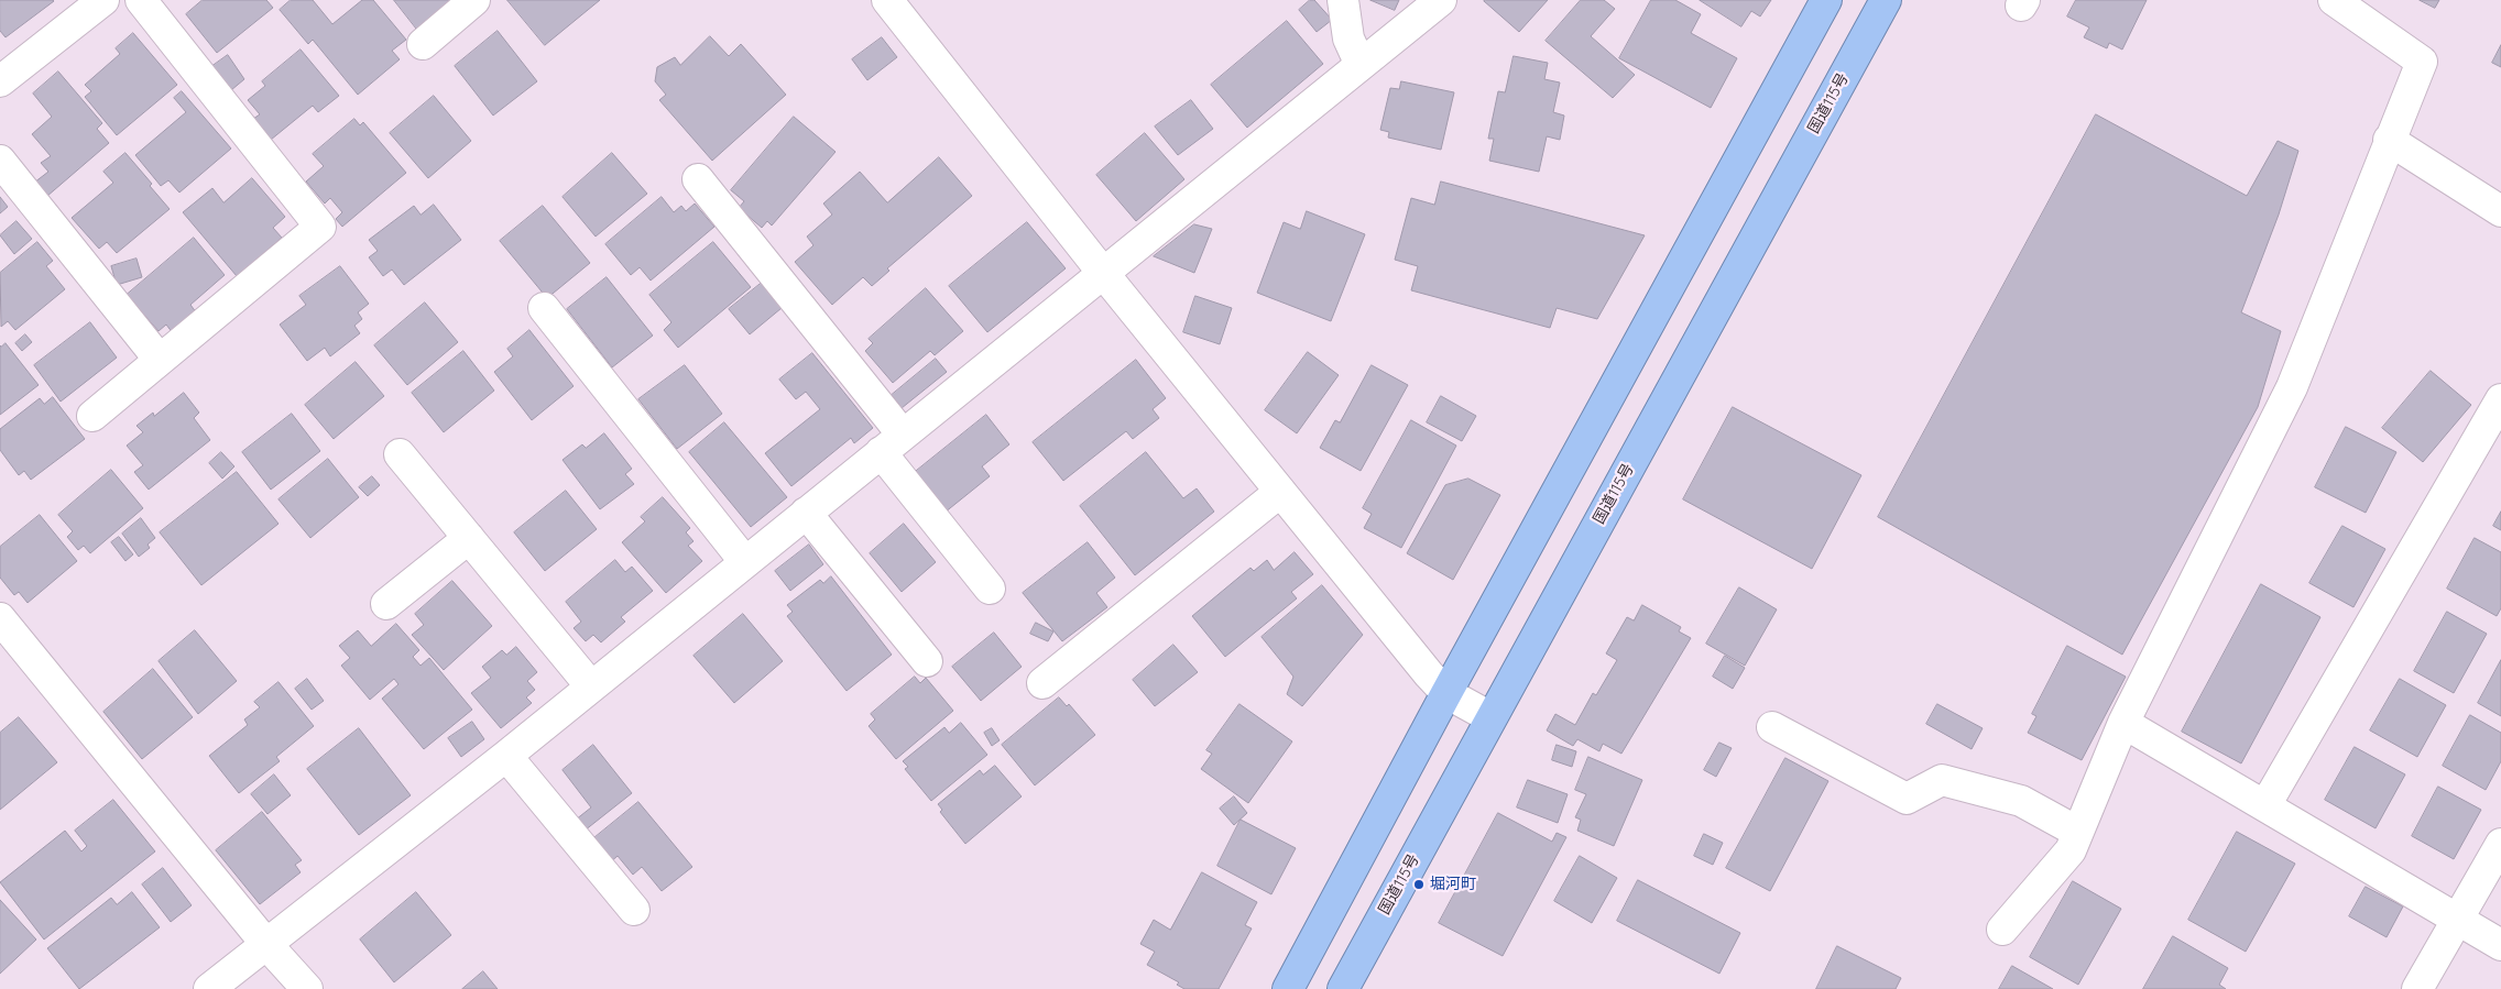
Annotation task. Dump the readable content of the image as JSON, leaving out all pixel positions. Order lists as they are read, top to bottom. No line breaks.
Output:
{"streets":{"highway":["国道115号"]},"places":["堀河町"]}
